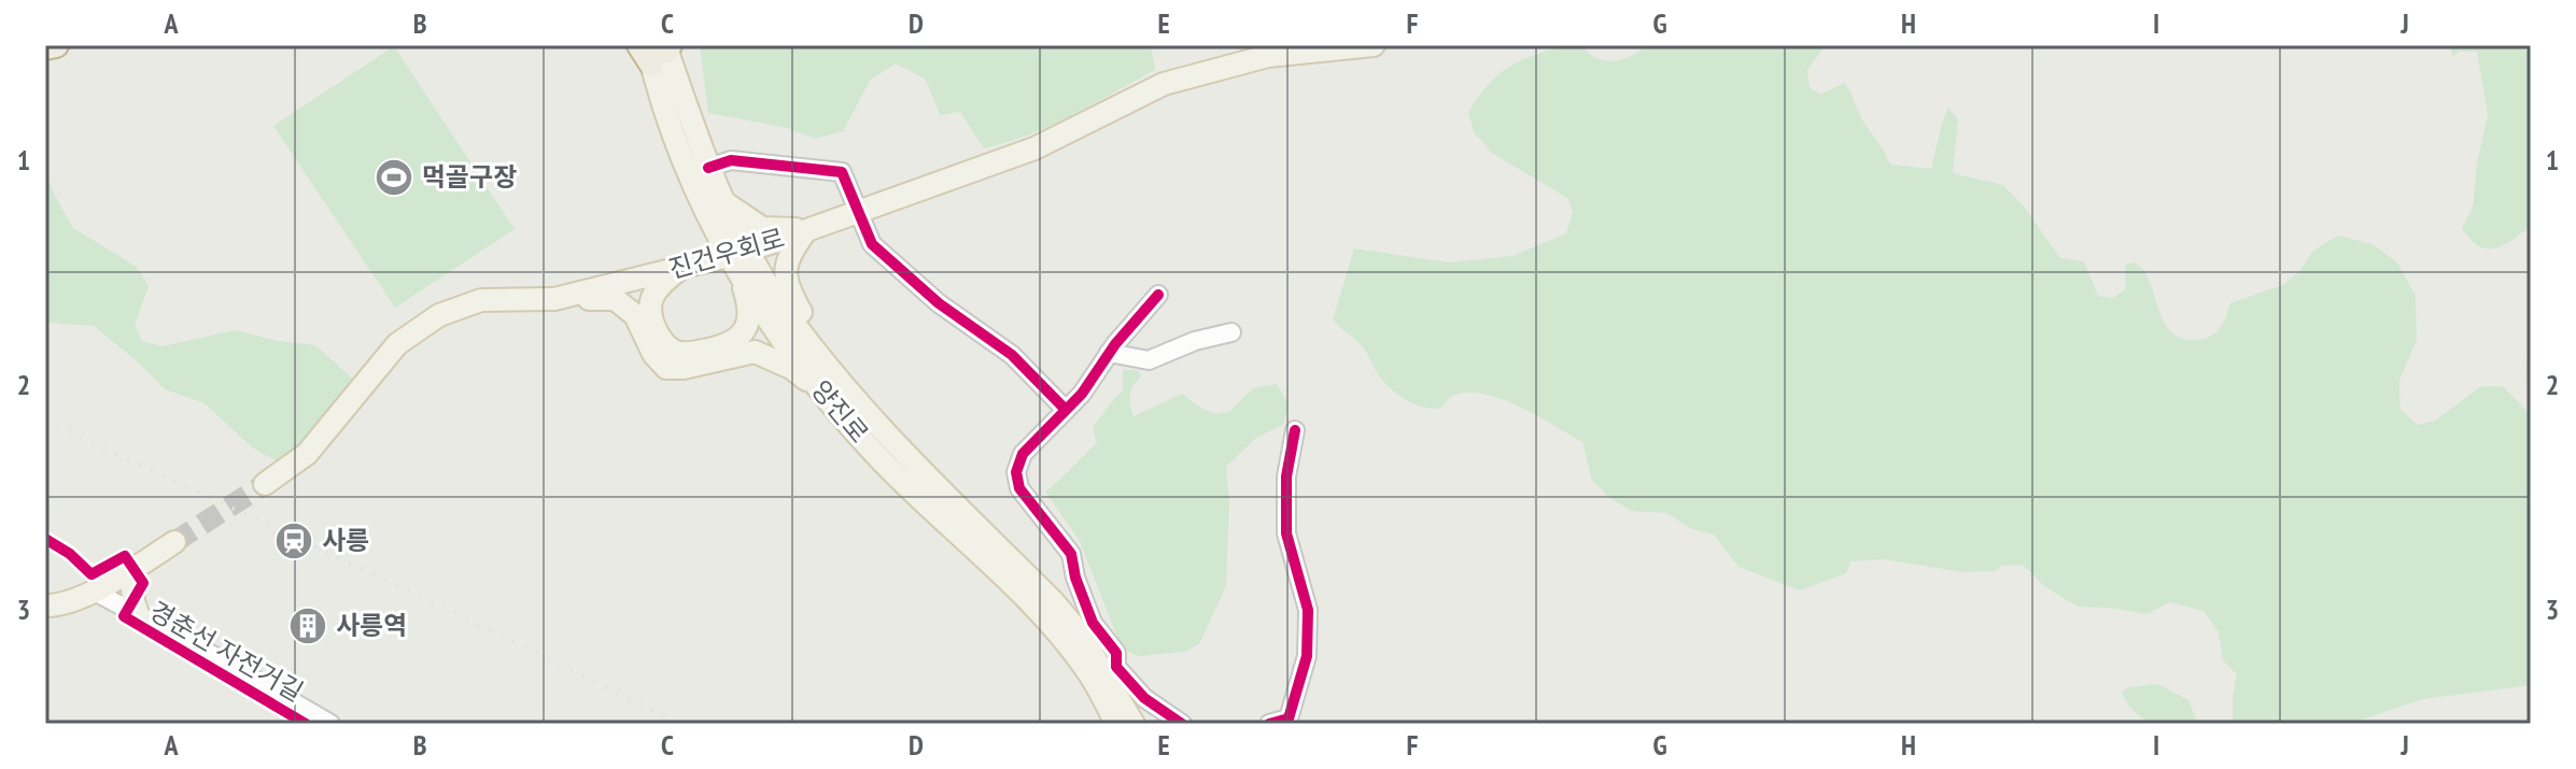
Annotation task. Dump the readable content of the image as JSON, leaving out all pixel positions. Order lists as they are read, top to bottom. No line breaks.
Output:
{"streets":{"main road":["진건우회로","양진로"],"cycle path":["경춘선 자전거길"]},"crossings":[["진건우회로","양진로"]],"places":{"sports":["먹골구장"],"station":["사릉"],"building":["사릉역"]},"grid":{"columns":["A","B","C","D","E","F","G","H","I","J"],"rows":["1","2","3"]}}
